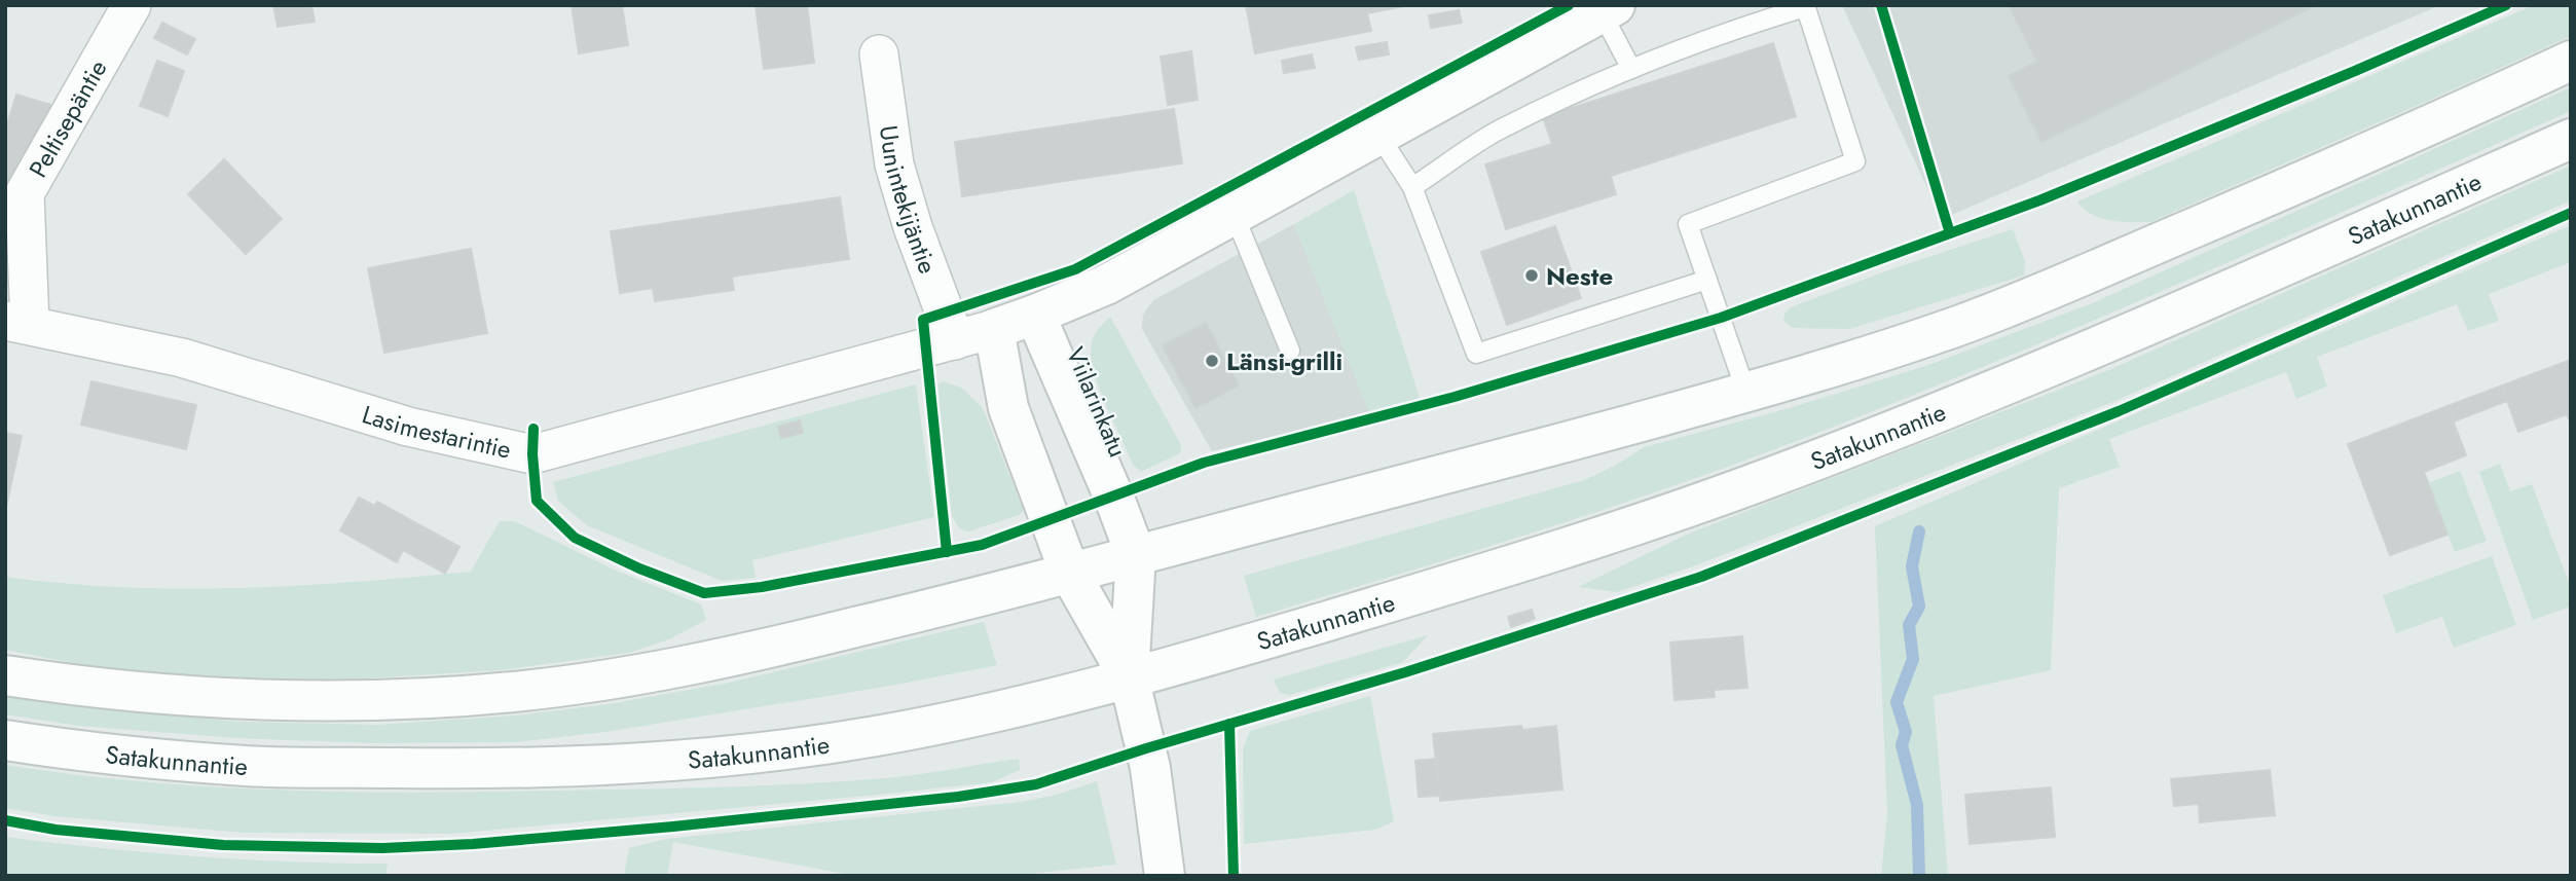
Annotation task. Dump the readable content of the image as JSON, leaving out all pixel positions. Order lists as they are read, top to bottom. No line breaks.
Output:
{"streets":{"main road":["Satakunnantie","Viilarinkatu"],"street":["Peltisepäntie","Uunintekijäntie","Lasimestarintie"]},"crossings":[["Peltisepäntie","Lasimestarintie"],["Uunintekijäntie","Lasimestarintie"],["Satakunnantie","Viilarinkatu"]],"places":["Neste","Länsi-grilli"]}
